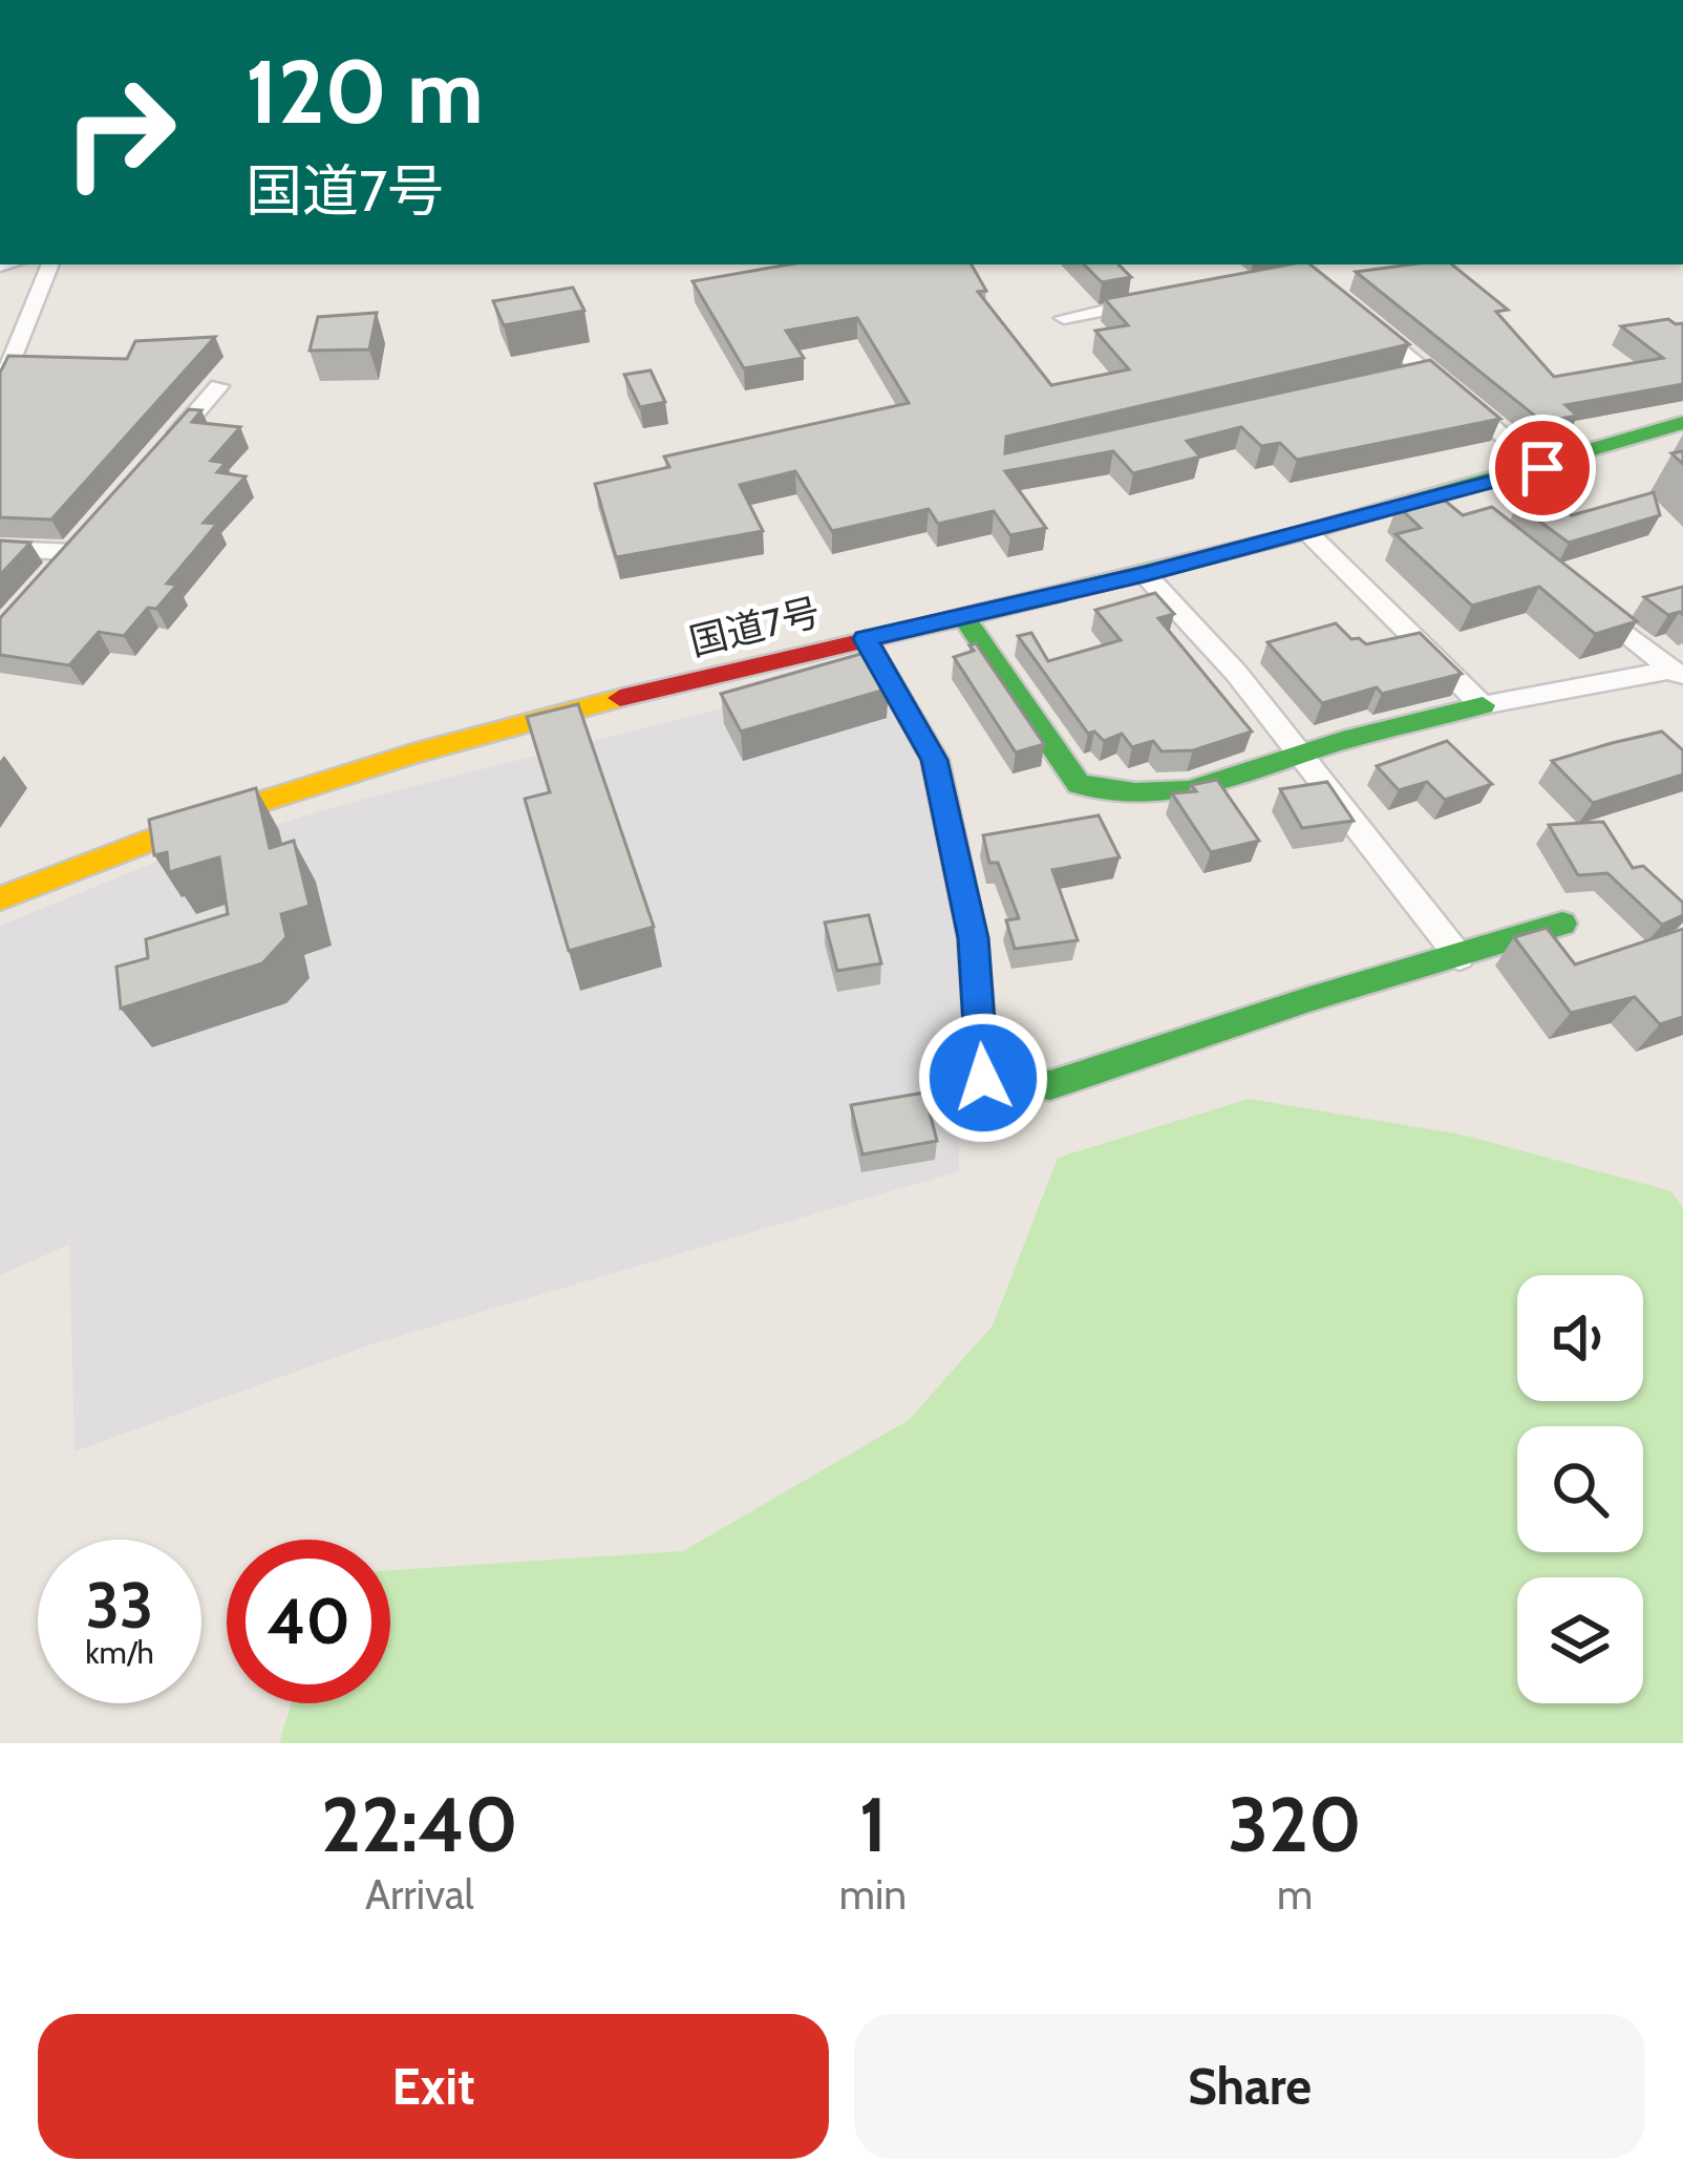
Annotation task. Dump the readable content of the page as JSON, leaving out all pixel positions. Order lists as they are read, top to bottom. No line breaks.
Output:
{"streets":{"main road":["国道7号"]},"page":{"turn":["120 m","国道7号"],"speed":"33 km/h","limit":"40","eta":["22:40","Arrival","1","min","320","m"],"buttons":["Exit","Share"]}}
